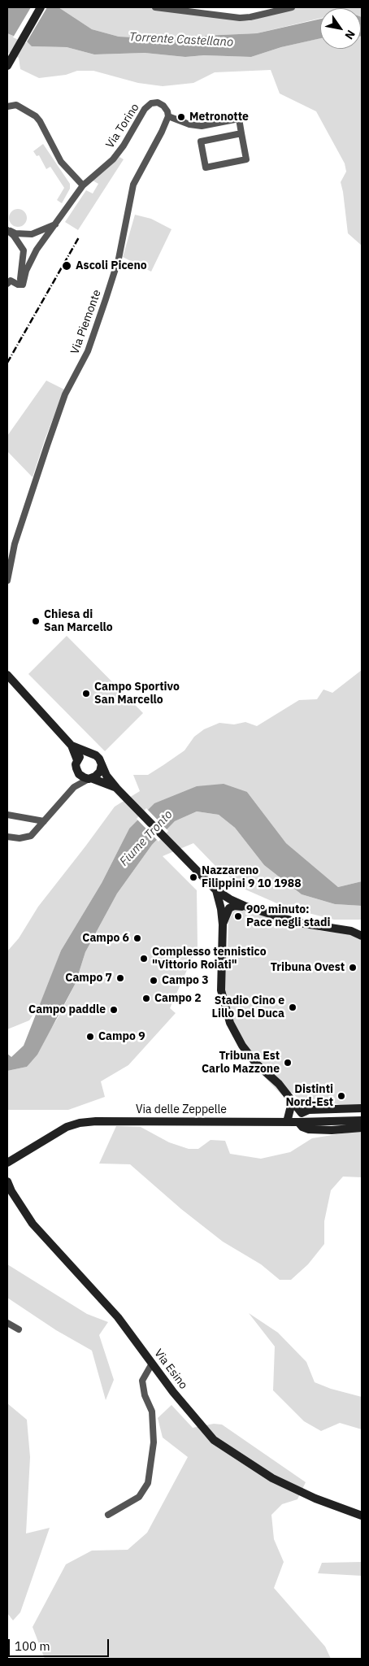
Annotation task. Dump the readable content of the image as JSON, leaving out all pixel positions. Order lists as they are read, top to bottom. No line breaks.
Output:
{"streets":{"street":["Via Torino","Via Piemonte","Via delle Zeppelle","Via Esino"]},"crossings":[["Via Torino","Via Piemonte"]],"water":["Torrente Castellano","Fiume Tronto"],"places":["Metronotte","Ascoli Piceno","Chiesa di San Marcello","Campo Sportivo San Marcello","Nazzareno Filippini 9 10 1988","90° minuto: Pace negli stadi","Campo 6","Complesso tennistico \"Vittorio Roiati\"","Tribuna Ovest","Campo 7","Campo 3","Campo 2","Stadio Cino e Lillo Del Duca","Campo paddle","Campo 9","Tribuna Est Carlo Mazzone","Distinti Nord-Est"],"scale_bar":"100 m","north":"bottom right"}
